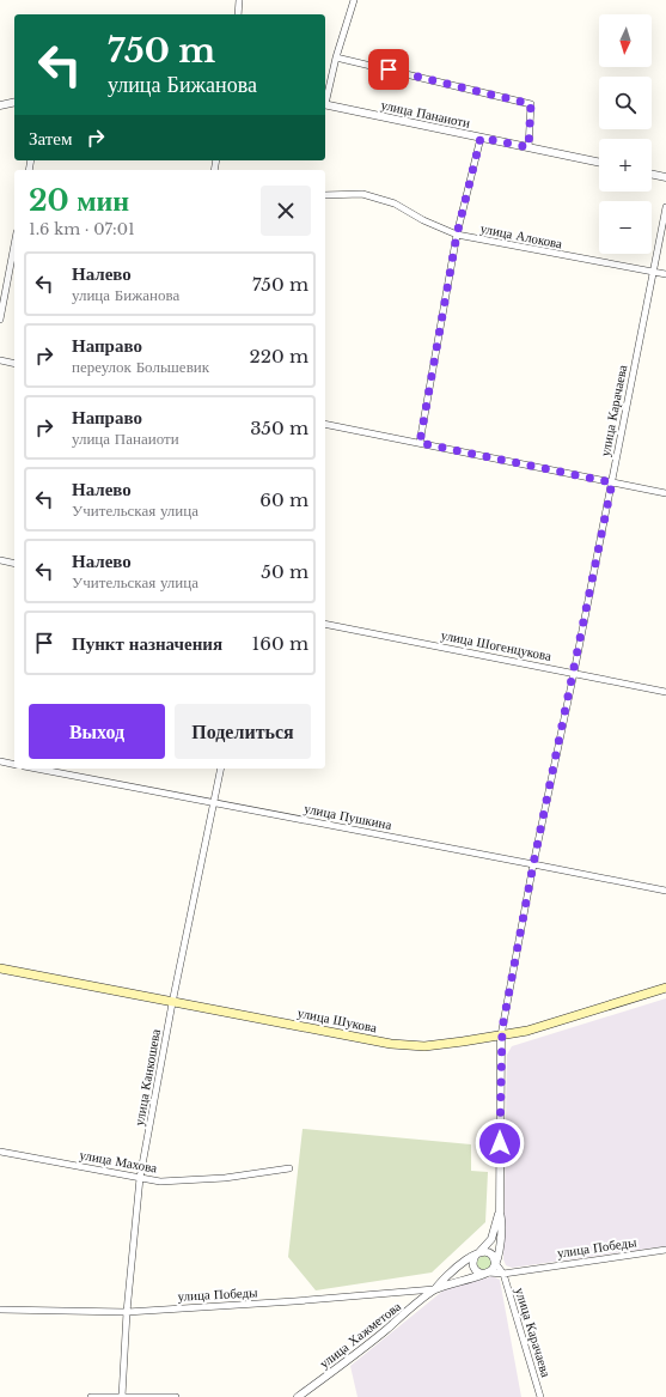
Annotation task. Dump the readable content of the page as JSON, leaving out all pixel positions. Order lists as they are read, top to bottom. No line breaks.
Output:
{"streets":{"main road":["улица Шукова"],"street":["улица Панаиоти","улица Алокова","улица Карачаева","улица Шогенцукова","улица Пушкина","улица Канкошева","улица Махова","улица Победы","улица Хажметова"]},"crossings":[["улица Алокова","улица Карачаева"],["улица Карачаева","улица Шогенцукова"],["улица Карачаева","улица Пушкина"],["улица Карачаева","улица Шукова"],["улица Карачаева","улица Победы"],["улица Пушкина","улица Канкошева"],["улица Шукова","улица Канкошева"],["улица Канкошева","улица Махова"],["улица Канкошева","улица Победы"],["улица Победы","улица Хажметова"]],"north":"bottom","page":{"map_buttons":["+","−"],"turn":["750 m","улица Бижанова"],"then":"Затем","heading":["20 мин","1.6 km · 07:01"],"list":[{"name":"Налево","note":"улица Бижанова","value":"750 m"},{"name":"Направо","note":"переулок Большевик","value":"220 m"},{"name":"Направо","note":"улица Панаиоти","value":"350 m"},{"name":"Налево","note":"Учительская улица","value":"60 m"},{"name":"Налево","note":"Учительская улица","value":"50 m"},{"name":"Пункт назначения","value":"160 m"}],"buttons":["Выход","Поделиться"]}}
